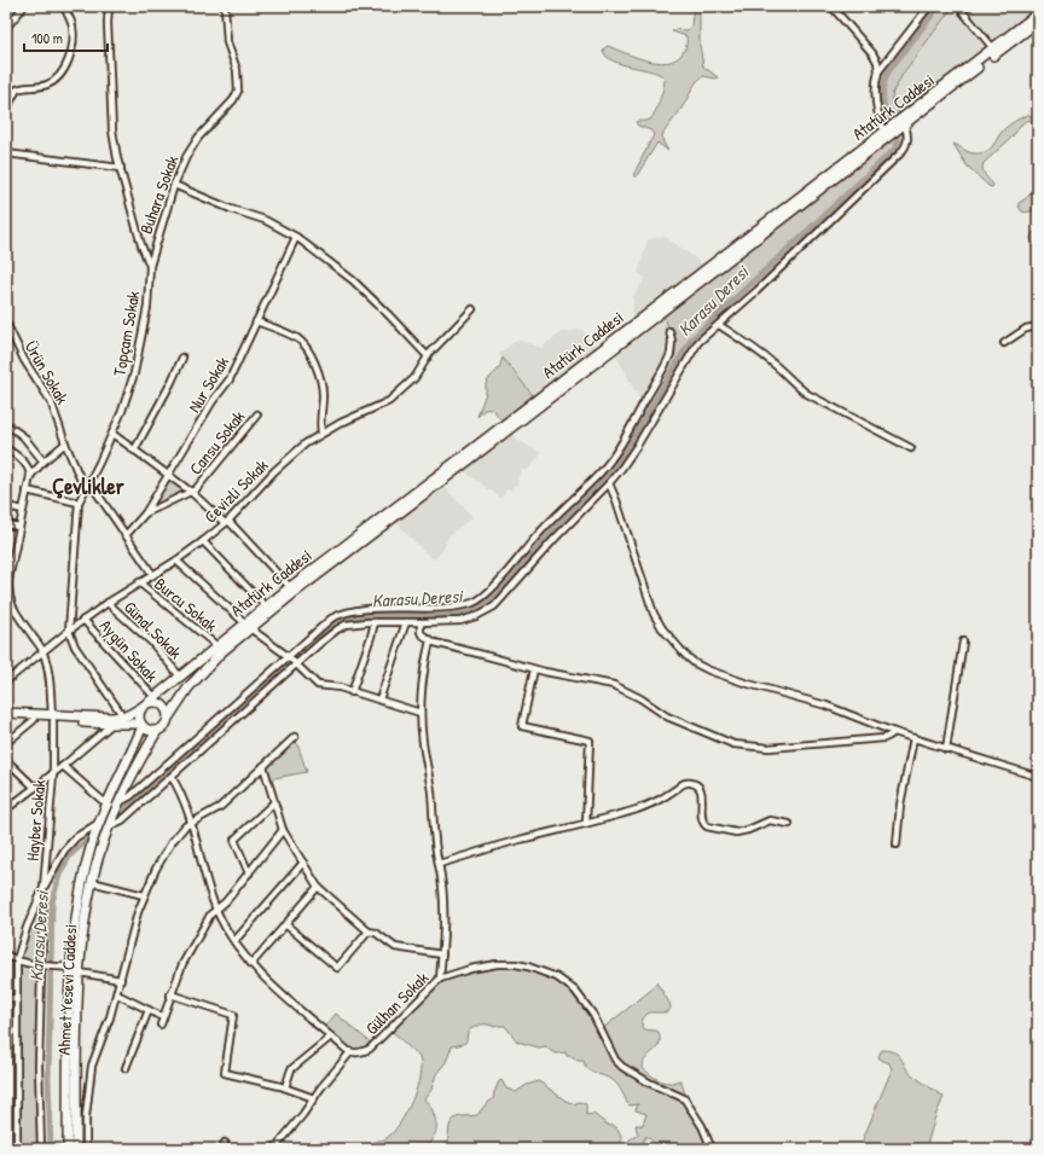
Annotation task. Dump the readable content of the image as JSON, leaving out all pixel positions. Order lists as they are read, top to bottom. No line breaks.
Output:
{"streets":{"highway":["Atatürk Caddesi","Ahmet Yesevi Caddesi"],"street":["Buhara Sokak","Topçam Sokak","Ürün Sokak","Nur Sokak","Cansu Sokak","Cevizli Sokak","Burcu Sokak","Günal Sokak","Aygün Sokak","Hayber Sokak","Gülhan Sokak"]},"crossings":[["Atatürk Caddesi","Burcu Sokak"],["Atatürk Caddesi","Günal Sokak"],["Atatürk Caddesi","Aygün Sokak"],["Atatürk Caddesi","Ahmet Yesevi Caddesi"],["Buhara Sokak","Topçam Sokak"],["Topçam Sokak","Ürün Sokak"],["Topçam Sokak","Cevizli Sokak"],["Nur Sokak","Cansu Sokak"],["Cevizli Sokak","Burcu Sokak"],["Cevizli Sokak","Günal Sokak"],["Cevizli Sokak","Aygün Sokak"],["Cevizli Sokak","Hayber Sokak"],["Aygün Sokak","Ahmet Yesevi Caddesi"]],"districts":["Çevlikler"],"water":["Karasu Deresi"],"scale_bar":"100 m"}
